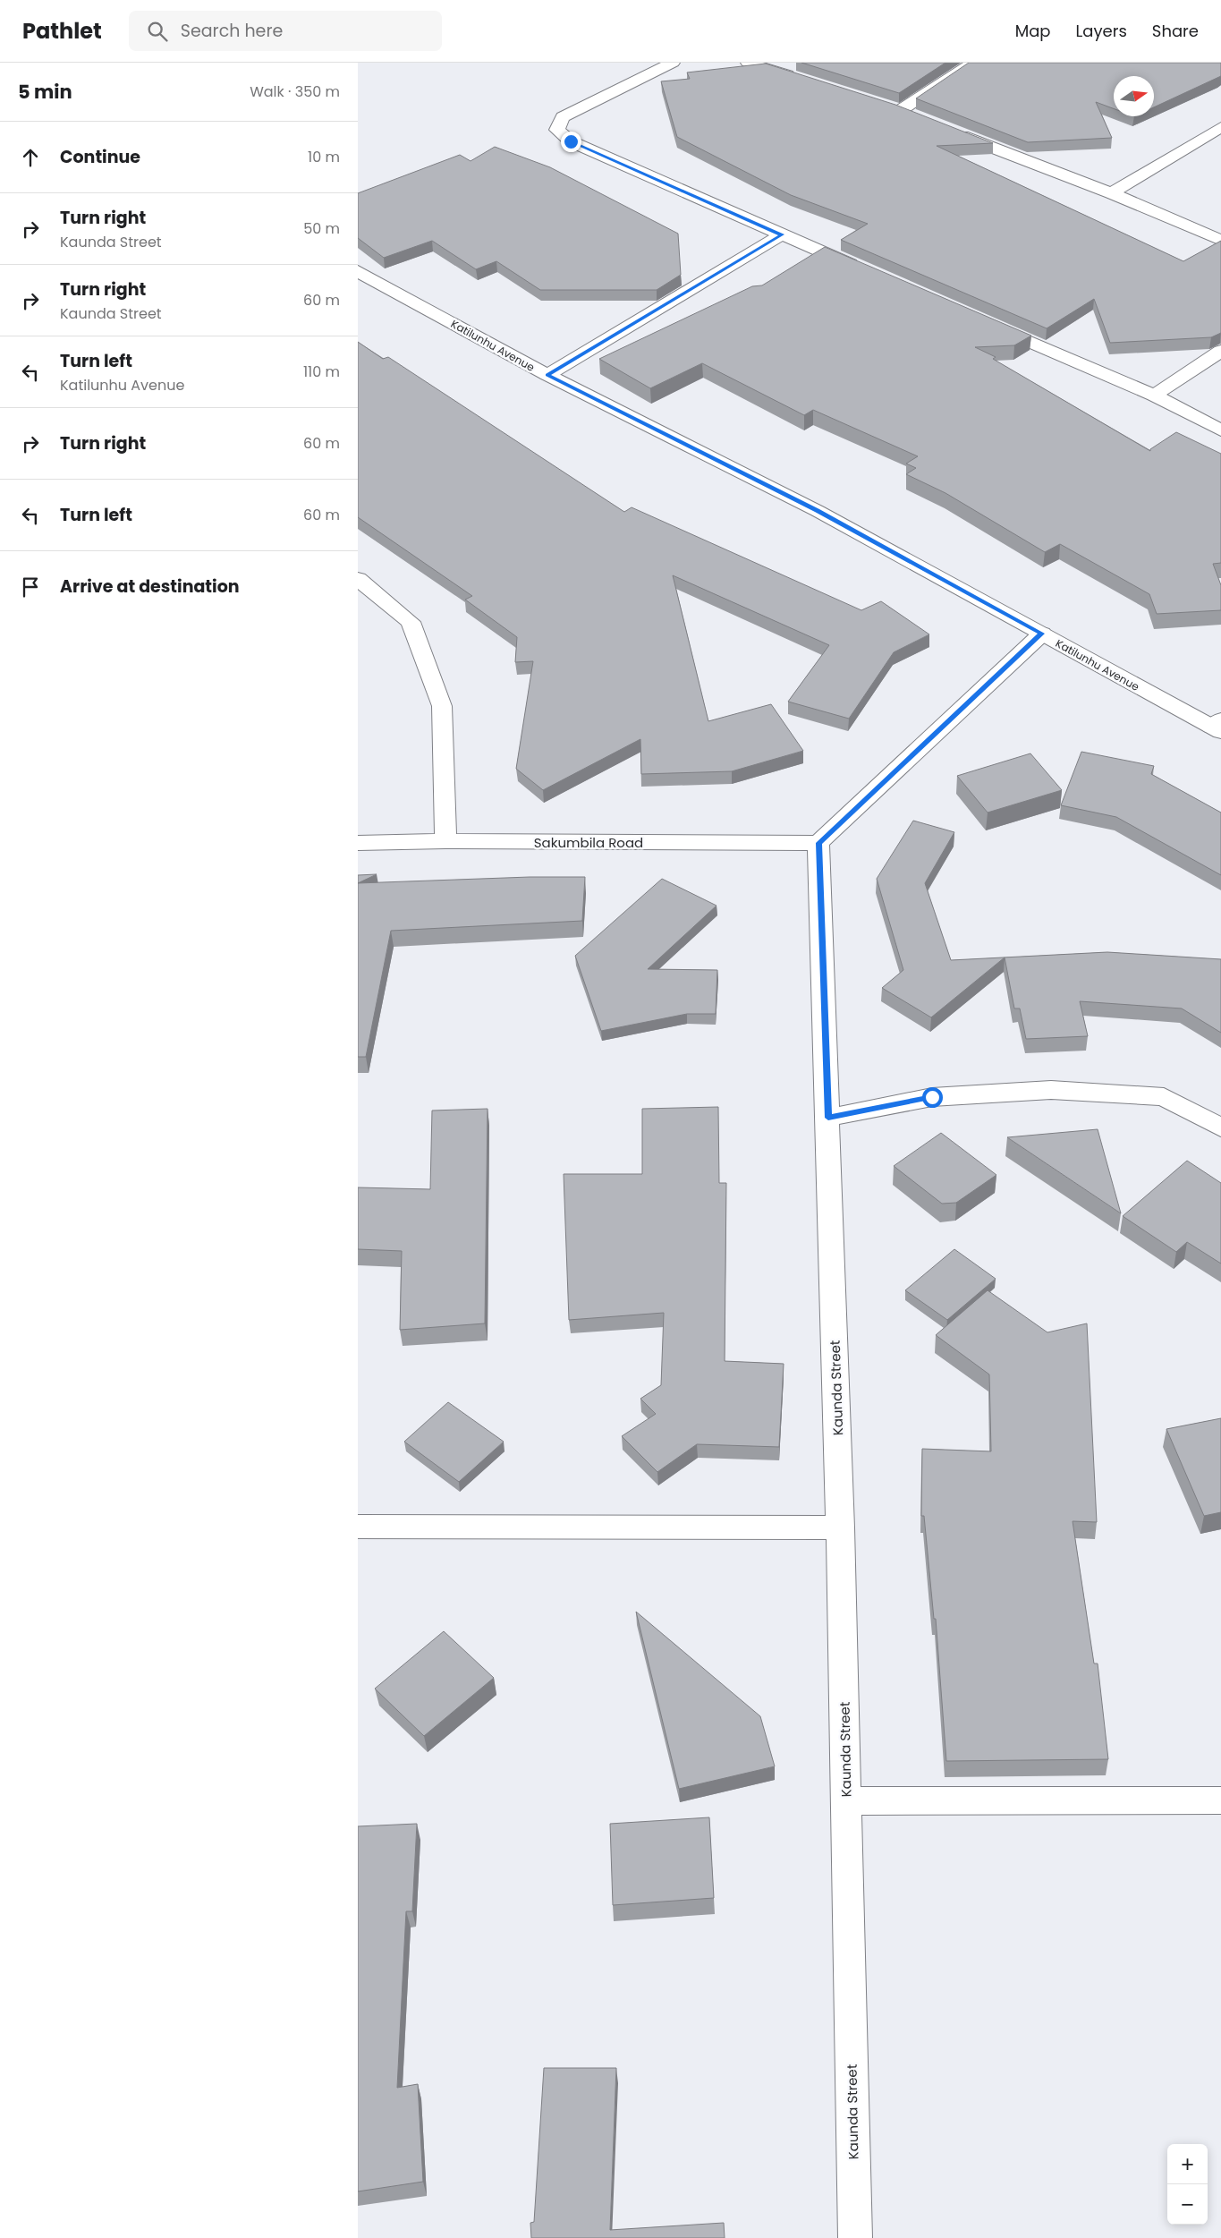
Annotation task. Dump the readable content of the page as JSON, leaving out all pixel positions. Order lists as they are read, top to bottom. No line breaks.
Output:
{"streets":{"street":["Katilunhu Avenue","Sakumbila Road","Kaunda Street"]},"crossings":[["Sakumbila Road","Kaunda Street"]],"north":"right","page":{"header":"Pathlet","search":"Search here","nav":["Map","Layers","Share"],"heading":["5 min","Walk · 350 m"],"list":[["Continue","10 m"],["Turn right","Kaunda Street","50 m"],["Turn right","Kaunda Street","60 m"],["Turn left","Katilunhu Avenue","110 m"],["Turn right","60 m"],["Turn left","60 m"],"Arrive at destination"],"map_buttons":["+","−"]}}
